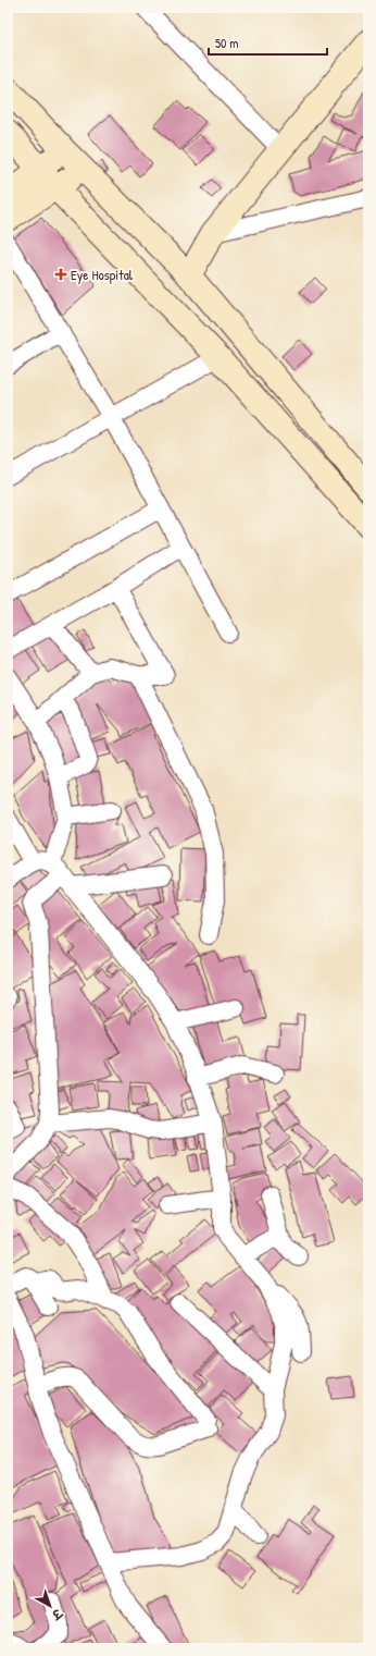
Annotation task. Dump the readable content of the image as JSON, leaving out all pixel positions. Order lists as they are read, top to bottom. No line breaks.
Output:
{"places":{"health":["Eye Hospital"]},"scale_bar":"50 m","north":"bottom right"}
